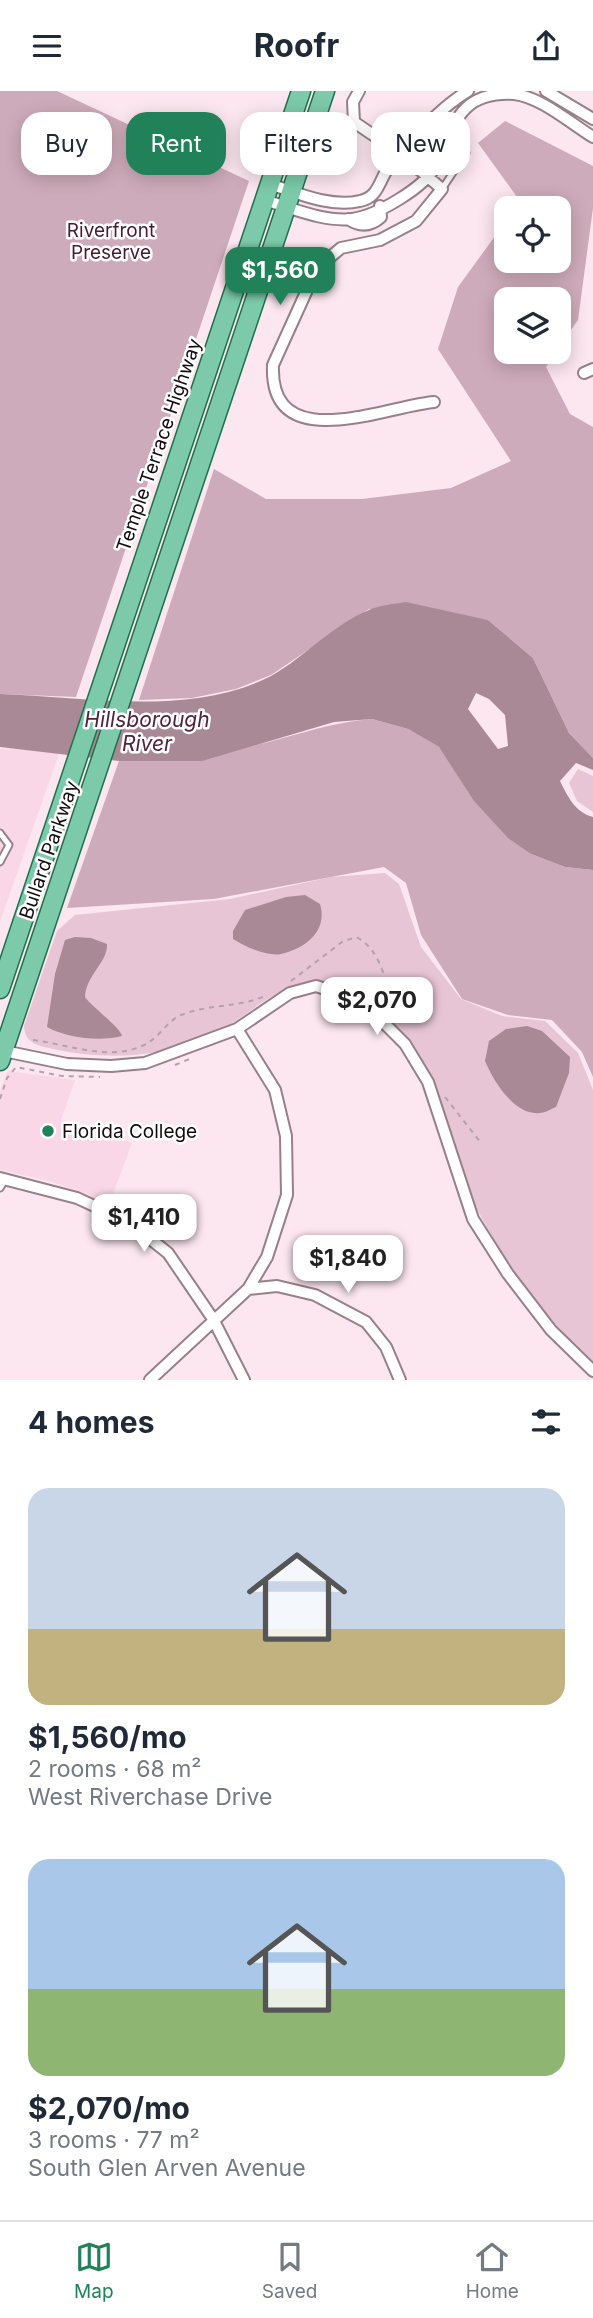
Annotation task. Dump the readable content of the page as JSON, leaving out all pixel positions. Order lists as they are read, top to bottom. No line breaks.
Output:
{"streets":{"main road":["Temple Terrace Highway","Bullard Parkway"]},"crossings":[["Temple Terrace Highway","Bullard Parkway"]],"water":["Hillsborough River"],"parks":["Riverfront Preserve"],"places":["Florida College"],"page":{"header":"Roofr","chip":["Buy","Rent","Filters","New"],"price":["$1,560","$2,070","$1,410","$1,840"],"heading":"4 homes","list":[{"name":"$1,560/mo","note":"2 rooms · 68 m² · West Riverchase Drive"},{"name":"$2,070/mo","note":"3 rooms · 77 m² · South Glen Arven Avenue"}],"tabs":["Map","Saved","Home"]}}
